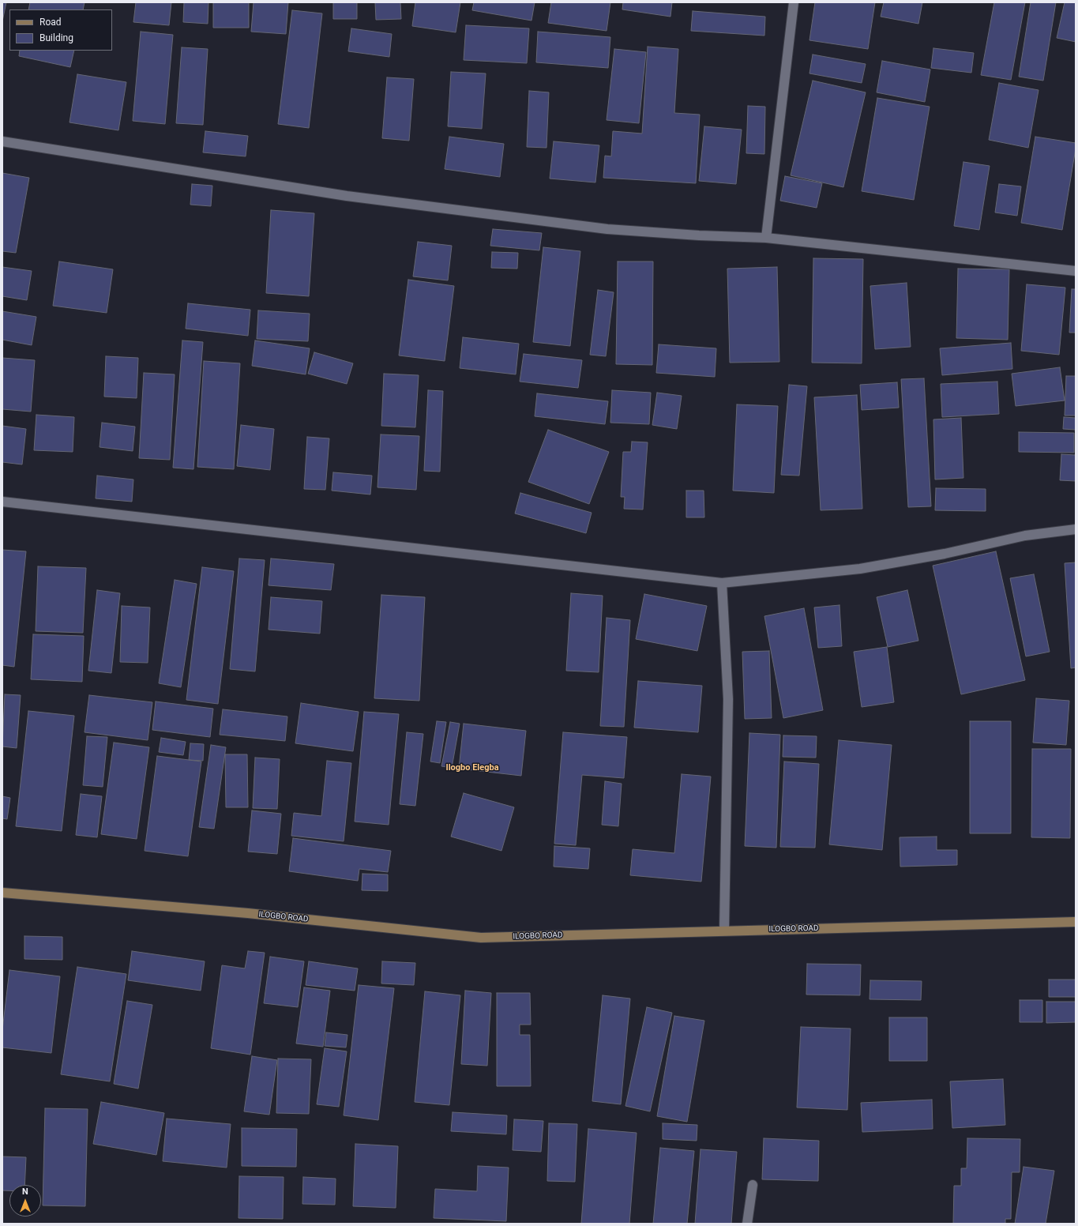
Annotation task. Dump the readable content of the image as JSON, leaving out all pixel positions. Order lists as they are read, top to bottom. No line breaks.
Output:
{"streets":{"main road":["ILOGBO ROAD"]},"districts":["Ilogbo Elegba"],"legend":["Road","Building"],"north":"top"}
